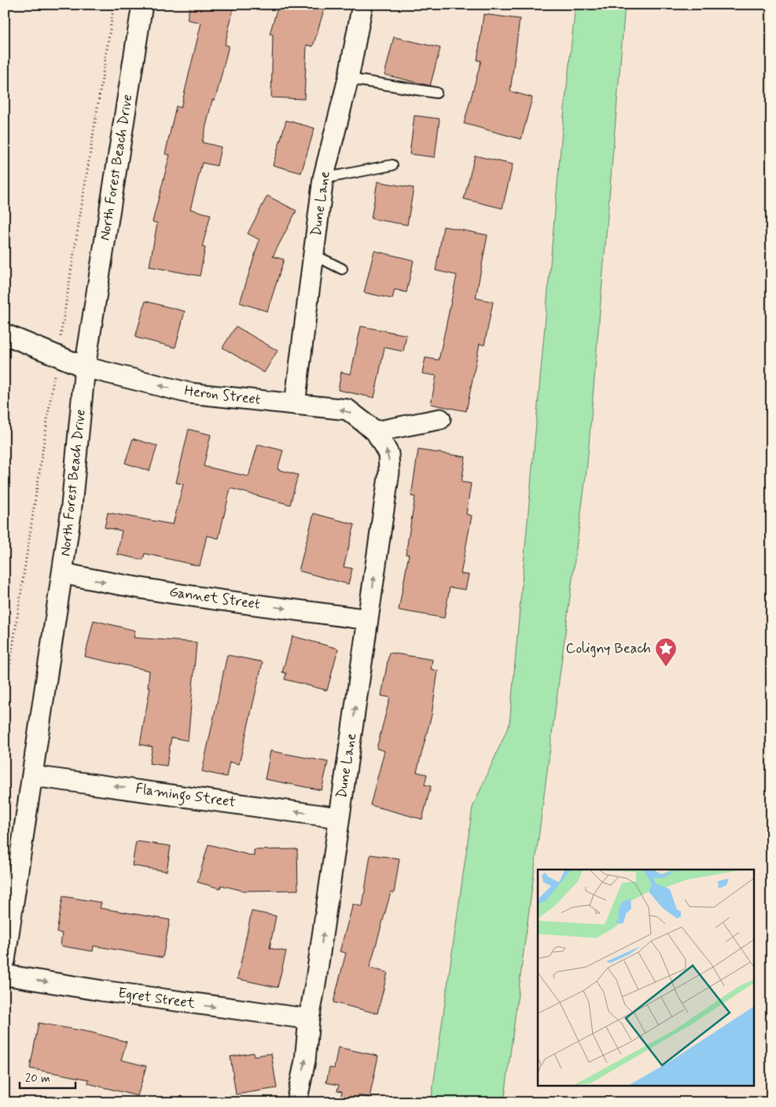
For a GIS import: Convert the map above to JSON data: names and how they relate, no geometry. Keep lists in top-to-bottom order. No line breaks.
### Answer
{"streets":{"street":["North Forest Beach Drive","Dune Lane","Heron Street","Gannet Street","Flamingo Street","Egret Street"]},"crossings":[["North Forest Beach Drive","Heron Street"],["North Forest Beach Drive","Gannet Street"],["North Forest Beach Drive","Flamingo Street"],["Dune Lane","Heron Street"],["Dune Lane","Gannet Street"],["Dune Lane","Flamingo Street"],["Dune Lane","Egret Street"]],"one_way":["Dune Lane","Heron Street","Gannet Street","Flamingo Street","Egret Street"],"places":{"place":["Coligny Beach"]},"scale_bar":"20 m"}
